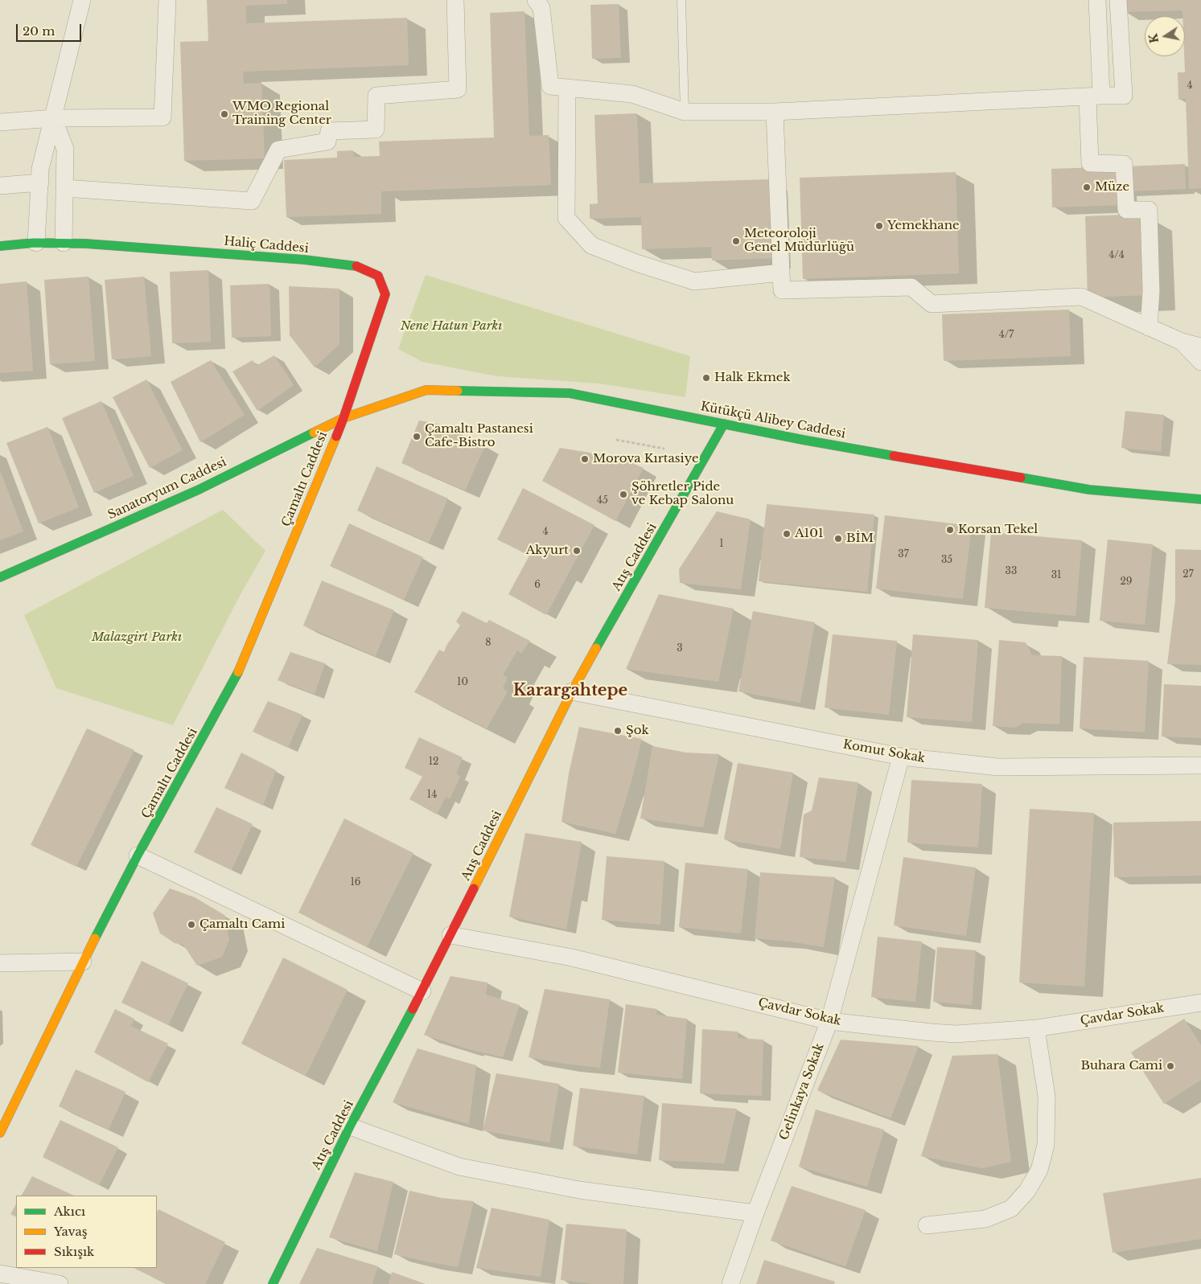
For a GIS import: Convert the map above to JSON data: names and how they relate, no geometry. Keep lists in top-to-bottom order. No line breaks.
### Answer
{"streets":{"street":["Haliç Caddesi","Kütükçü Alibey Caddesi","Çamaltı Caddesi","Sanatoryum Caddesi","Atış Caddesi","Komut Sokak","Çavdar Sokak","Gelinkaya Sokak"]},"crossings":[["Haliç Caddesi","Kütükçü Alibey Caddesi"],["Haliç Caddesi","Çamaltı Caddesi"],["Haliç Caddesi","Sanatoryum Caddesi"],["Kütükçü Alibey Caddesi","Çamaltı Caddesi"],["Kütükçü Alibey Caddesi","Sanatoryum Caddesi"],["Kütükçü Alibey Caddesi","Atış Caddesi"],["Çamaltı Caddesi","Sanatoryum Caddesi"],["Atış Caddesi","Komut Sokak"],["Atış Caddesi","Çavdar Sokak"],["Komut Sokak","Gelinkaya Sokak"],["Çavdar Sokak","Gelinkaya Sokak"]],"districts":["Karargahtepe"],"parks":["Nene Hatun Parkı","Malazgirt Parkı"],"places":["WMO Regional Training Center","Müze","Yemekhane","Meteoroloji Genel Müdürlüğü","Halk Ekmek","Çamaltı Pastanesi Cafe-Bistro","Morova Kırtasiye","Şöhretler Pide ve Kebap Salonu","Korsan Tekel","A101","BİM","Akyurt","Şok","Çamaltı Cami","Buhara Cami"],"house_numbers":["4","4/4","4/7","45","4","1","37","35","33","27","31","29","6","8","3","10","12","14","16"],"legend":["Akıcı","Yavaş","Sıkışık"],"scale_bar":"20 m","north":"left"}
